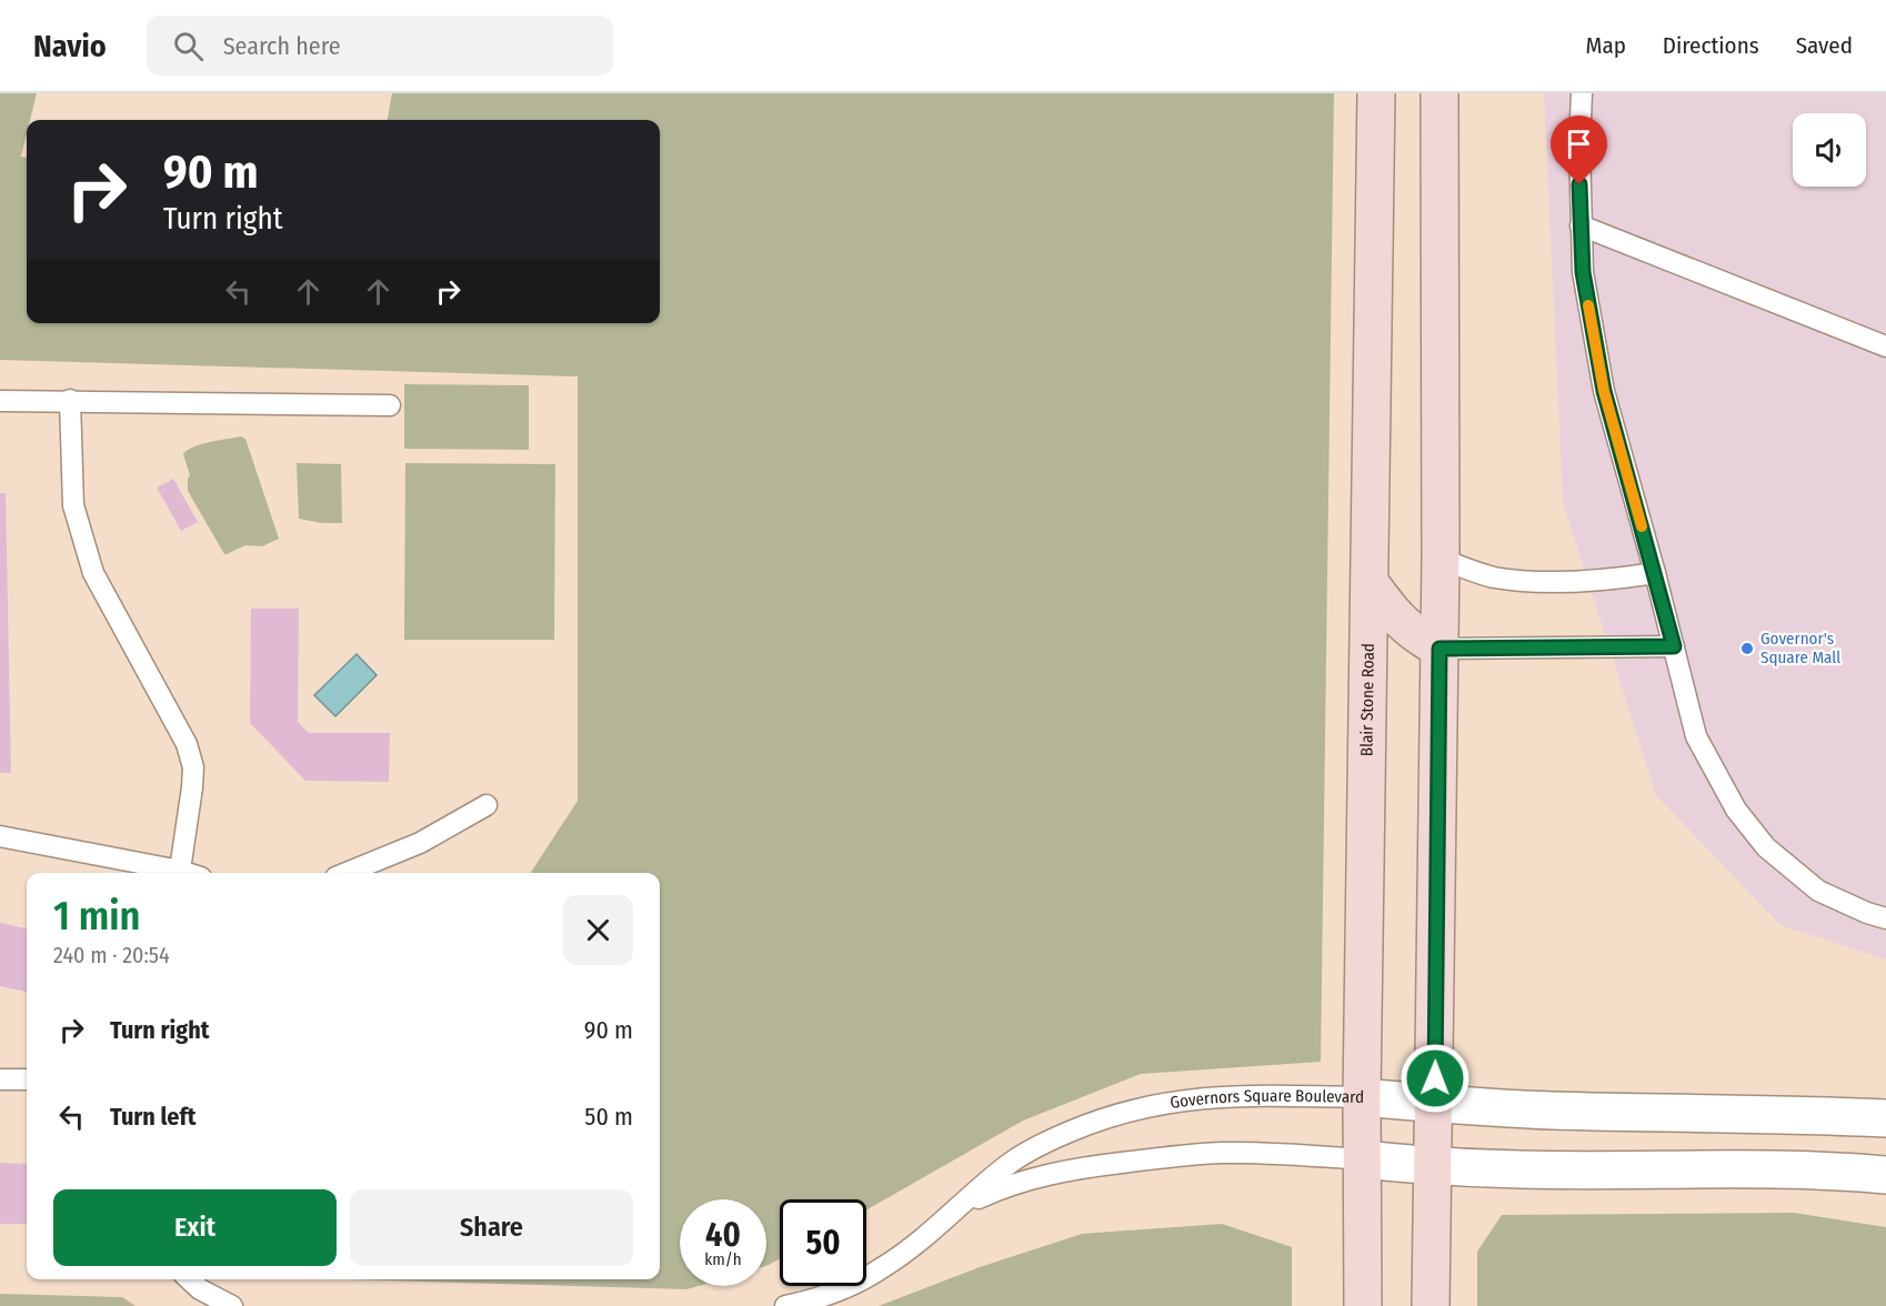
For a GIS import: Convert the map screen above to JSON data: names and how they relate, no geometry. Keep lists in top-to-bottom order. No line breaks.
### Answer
{"streets":{"main road":["Blair Stone Road"],"street":["Governors Square Boulevard"]},"crossings":[["Blair Stone Road","Governors Square Boulevard"]],"places":["Governor's Square Mall"],"page":{"header":"Navio","search":"Search here","nav":["Map","Directions","Saved"],"turn":["90 m","Turn right"],"heading":["1 min","240 m · 20:54"],"list":[{"name":"Turn right","value":"90 m"},{"name":"Turn left","value":"50 m"}],"buttons":["Exit","Share"],"speed":"40 km/h","limit":"50"}}
